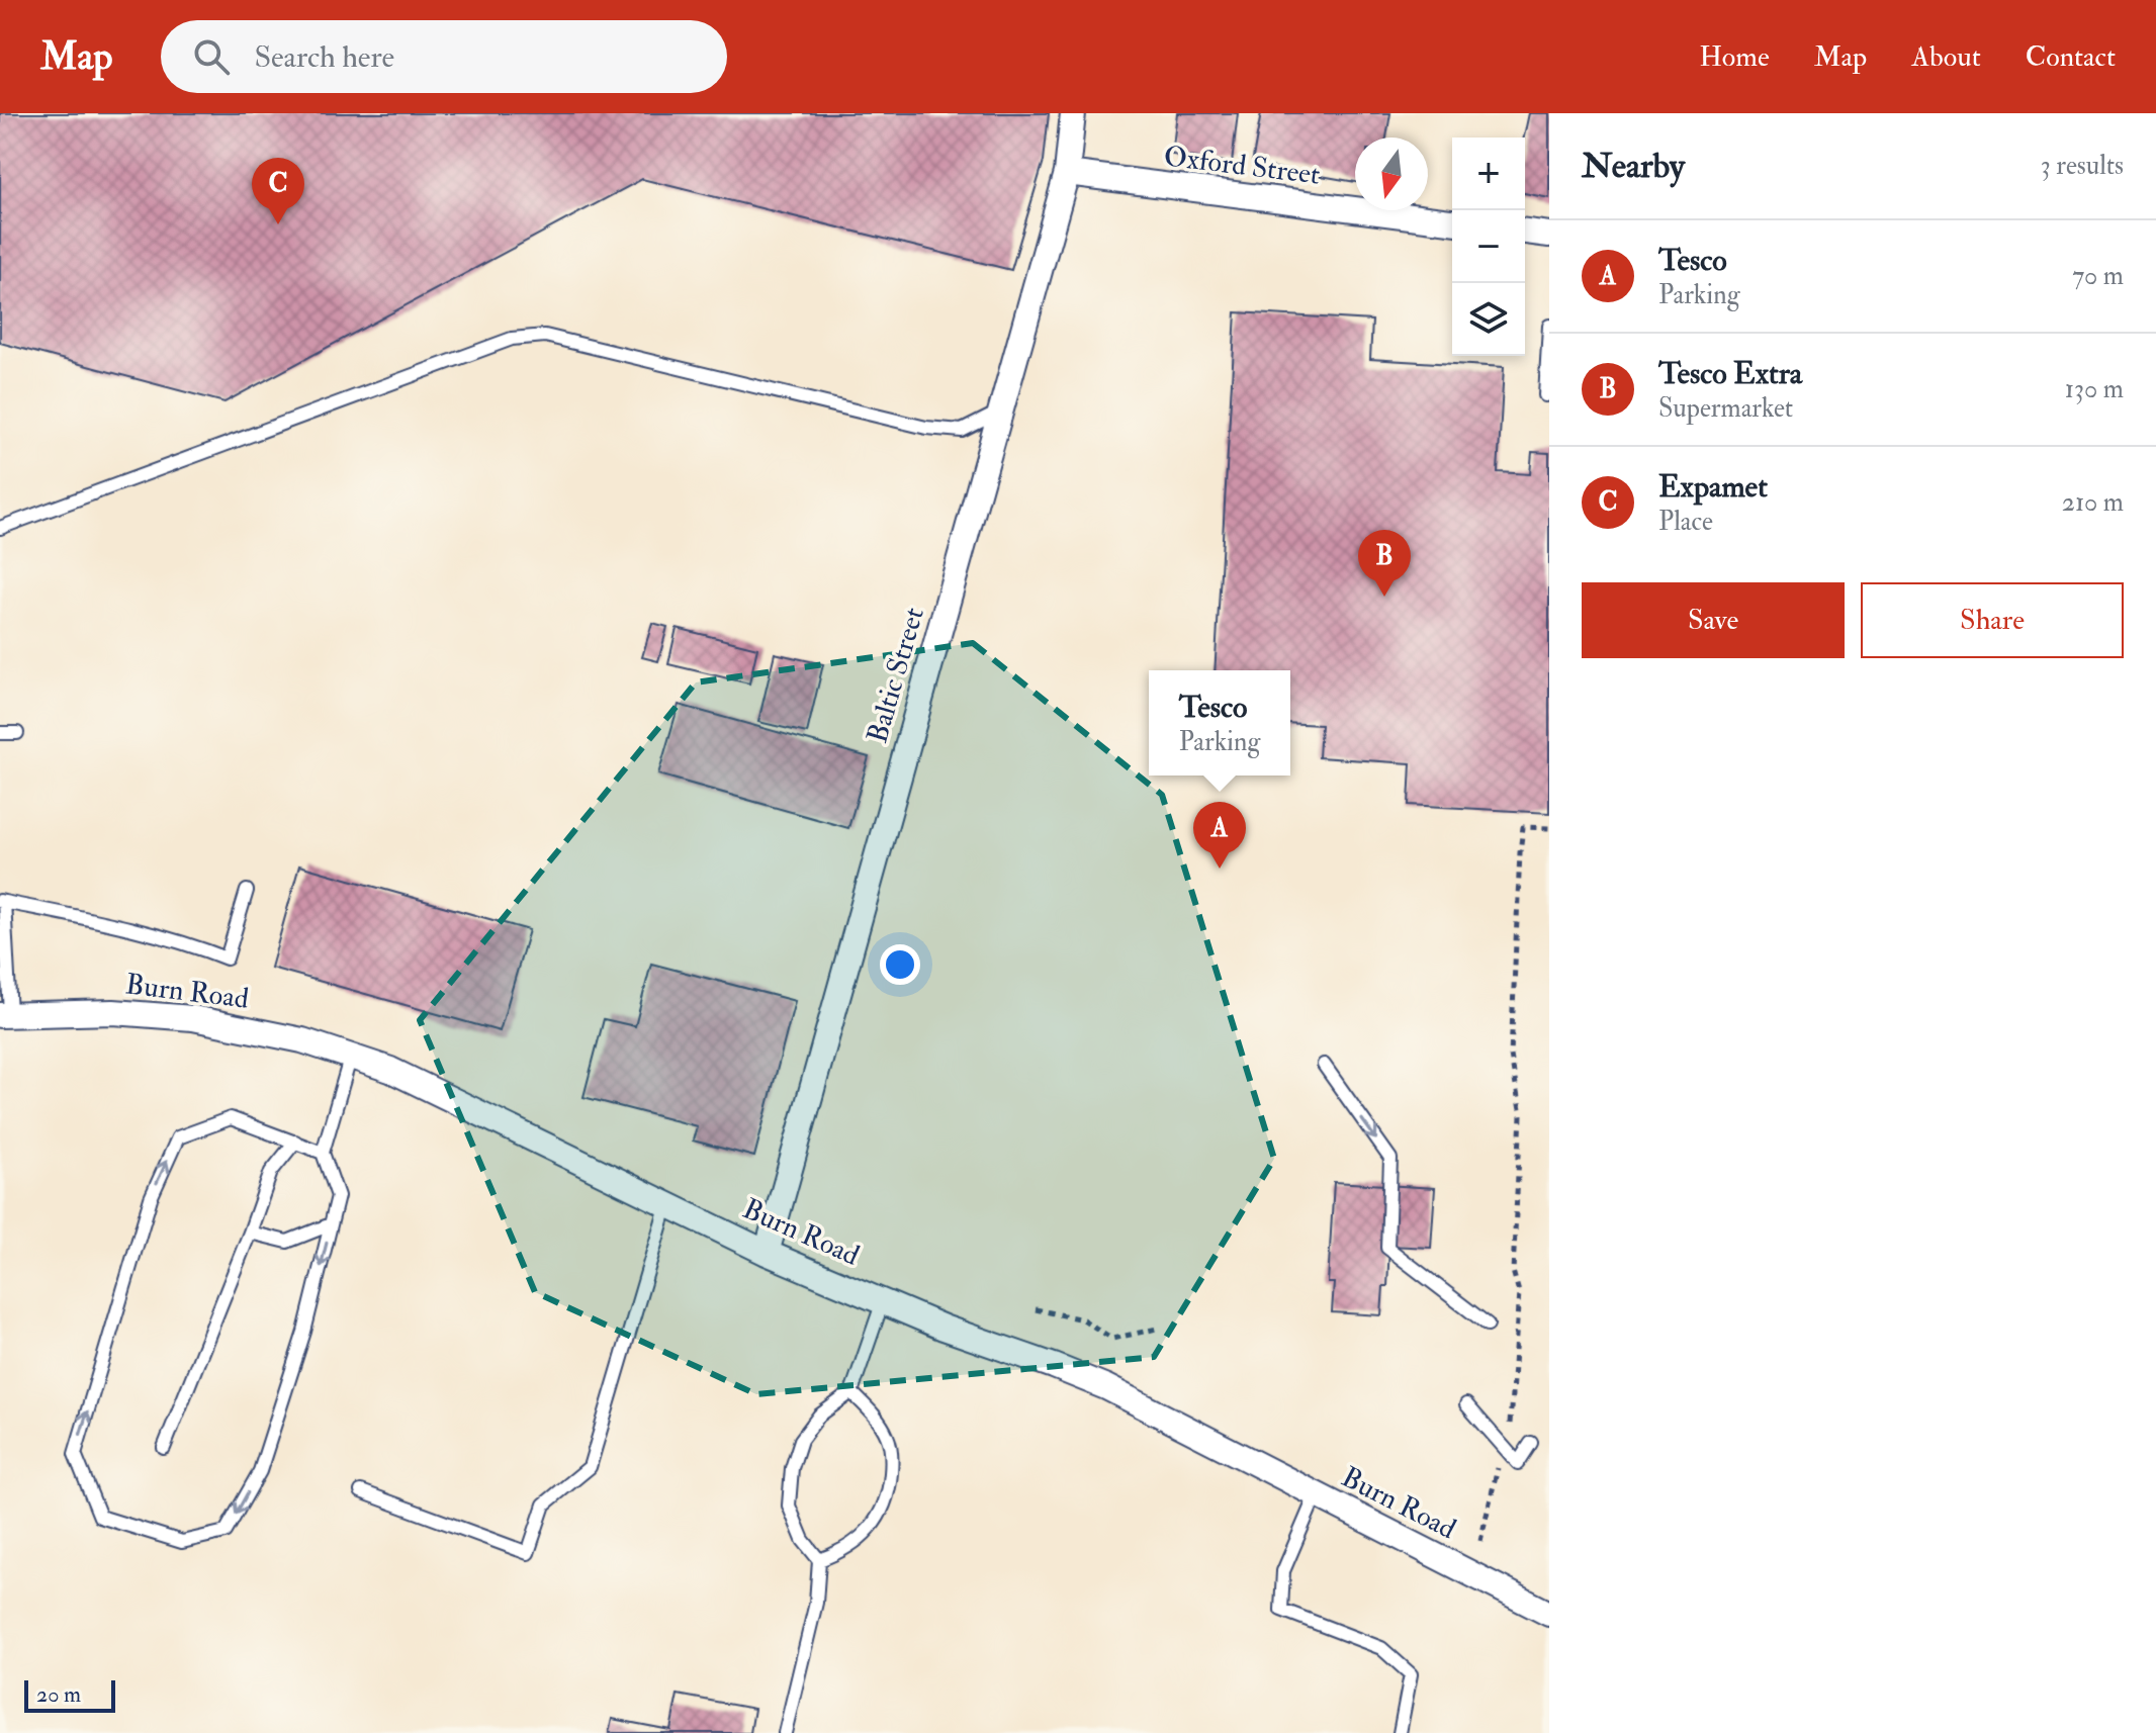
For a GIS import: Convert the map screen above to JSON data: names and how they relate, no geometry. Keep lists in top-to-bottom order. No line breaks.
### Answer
{"streets":{"street":["Oxford Street","Baltic Street","Burn Road"]},"crossings":[["Oxford Street","Baltic Street"],["Baltic Street","Burn Road"]],"scale_bar":"20 m","north":"bottom","page":{"header":"Map","search":"Search here","nav":["Home","Map","About","Contact"],"heading":["Nearby","3 results"],"map_buttons":["+","−"],"pins":["C","B","A"],"list":[{"mark":"A","name":"Tesco","note":"Parking","value":"70 m"},{"mark":"B","name":"Tesco Extra","note":"Supermarket","value":"130 m"},{"mark":"C","name":"Expamet","note":"Place","value":"210 m"}],"buttons":["Save","Share"],"popup":["Tesco","Parking"],"scale":"20 m"}}
